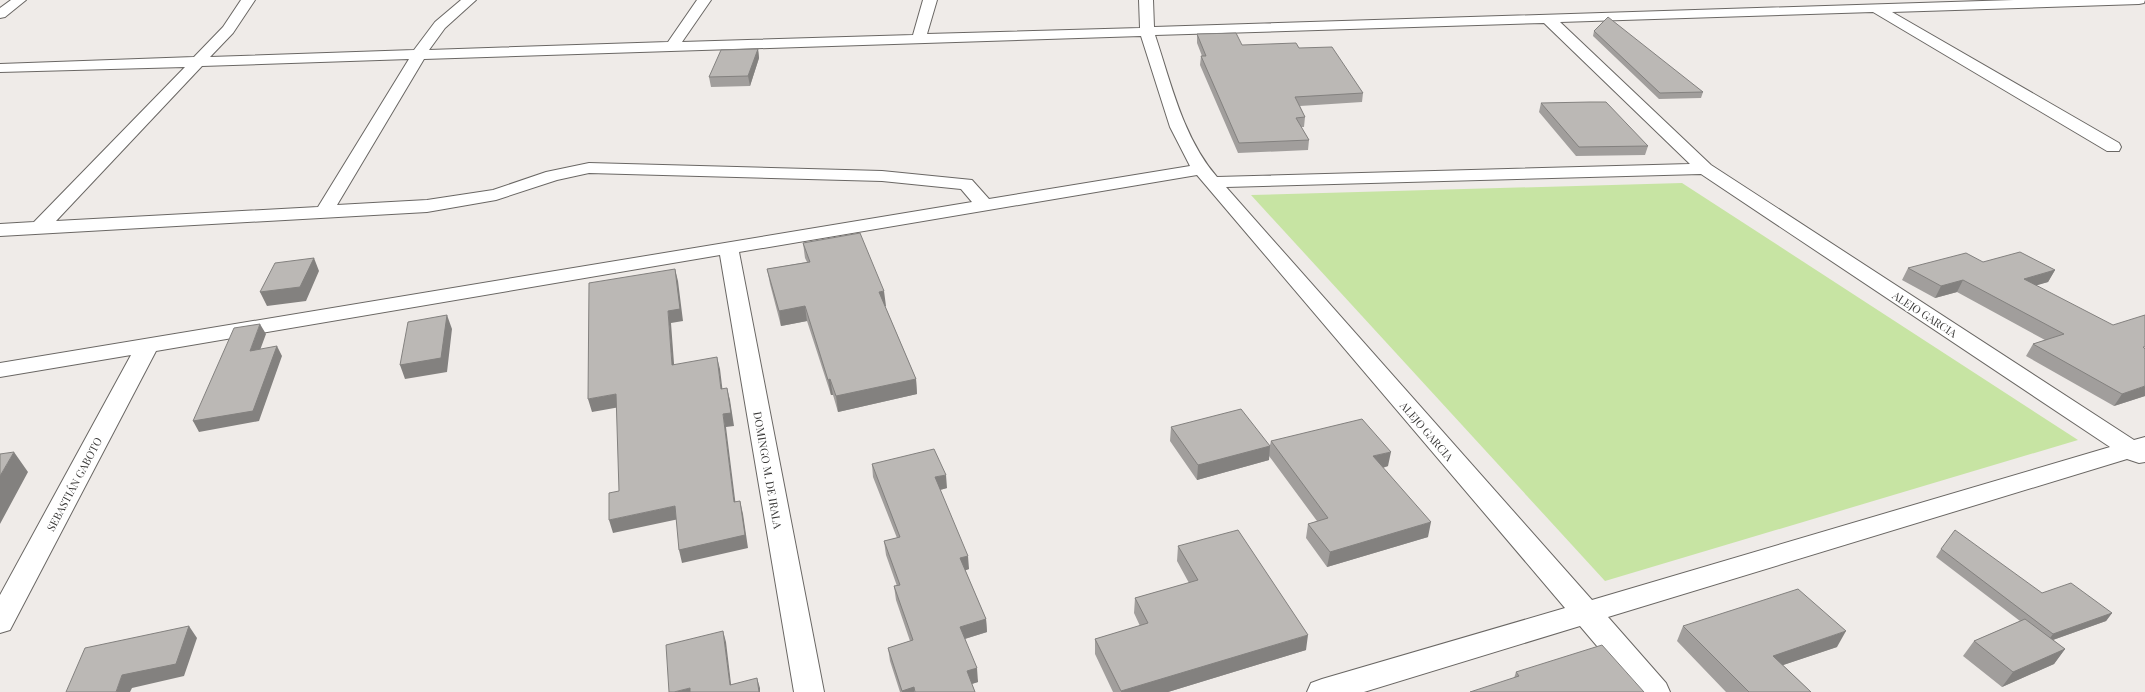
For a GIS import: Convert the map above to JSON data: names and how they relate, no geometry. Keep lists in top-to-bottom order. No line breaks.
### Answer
{"streets":{"street":["ALEJO GARCIA","DOMINGO M. DE IRALA","SEBASTIÁN GABOTO"]}}
